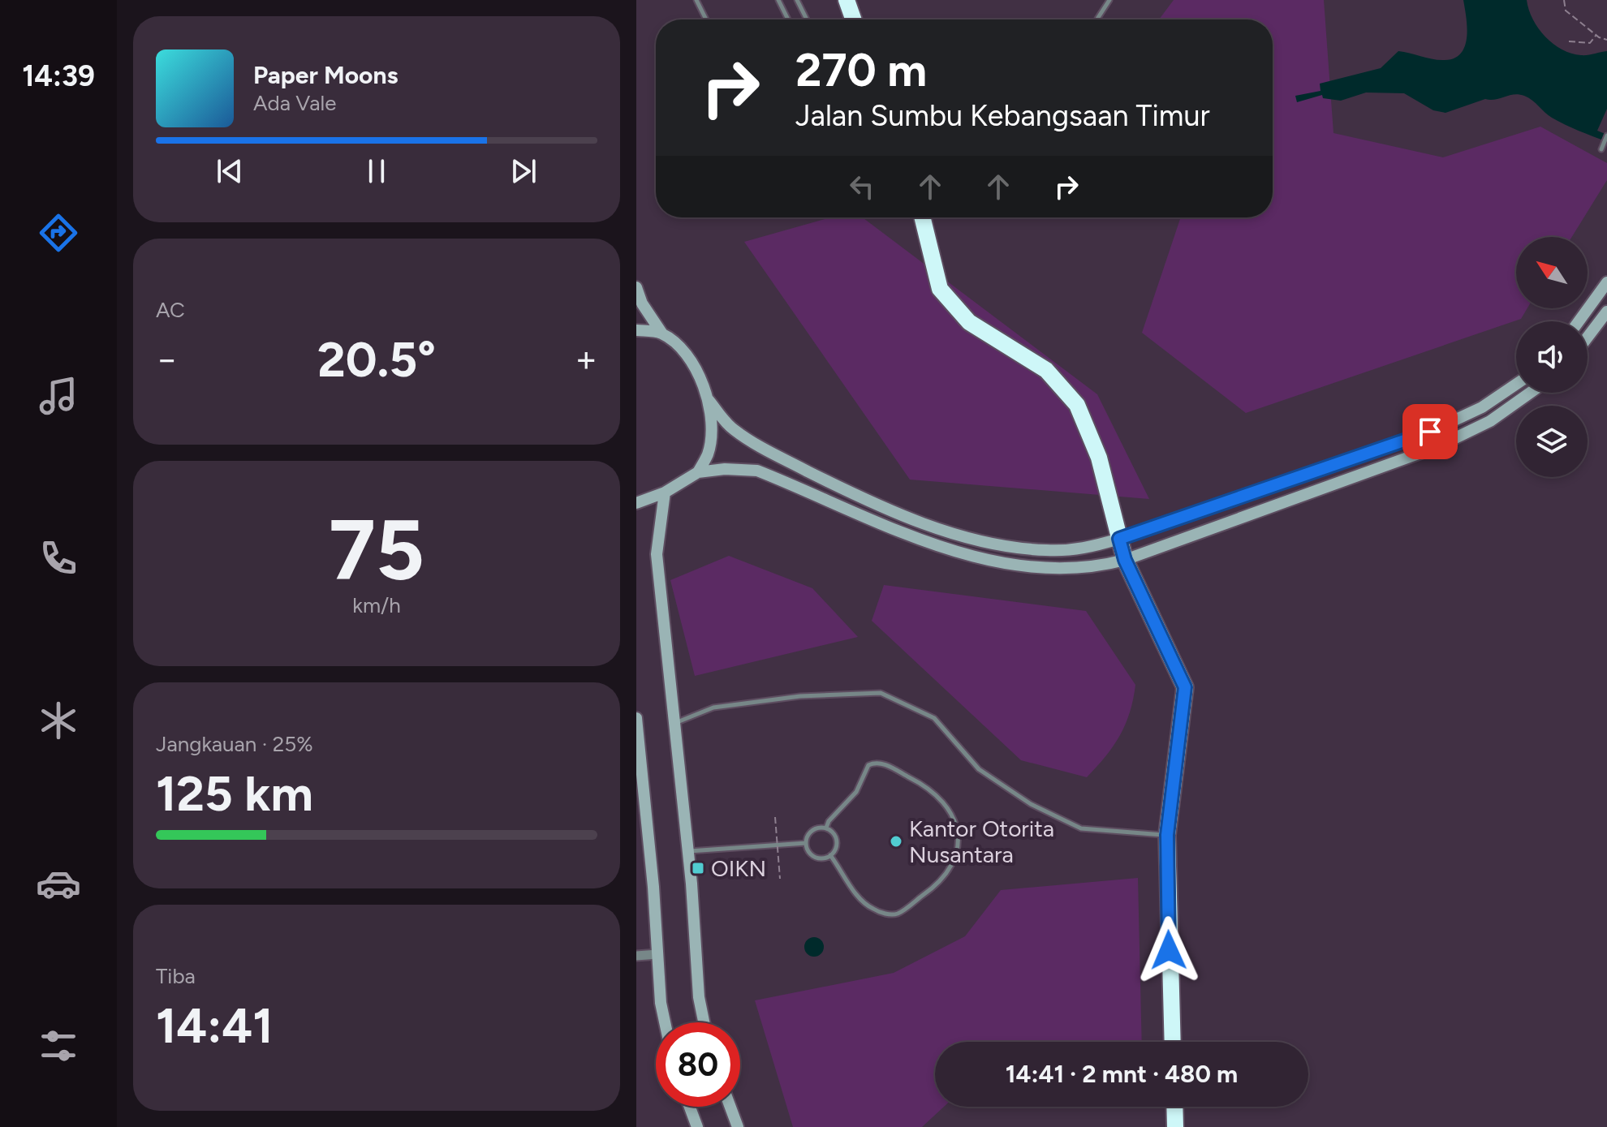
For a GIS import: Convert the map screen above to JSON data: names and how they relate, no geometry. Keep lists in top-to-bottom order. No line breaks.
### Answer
{"places":{"other":["Kantor Otorita Nusantara"],"transit":["OIKN"]},"north":"top left","page":{"tabs":"14:39","turn":["270 m","Jalan Sumbu Kebangsaan Timur"],"song":["Paper Moons","Ada Vale"],"tile":["AC",["75","km/h"],["Jangkauan · 25%","125 km"],["Tiba","14:41"]],"heat":["−","20.5°","+"],"limit":"80","trip":"14:41 · 2 mnt · 480 m"}}
